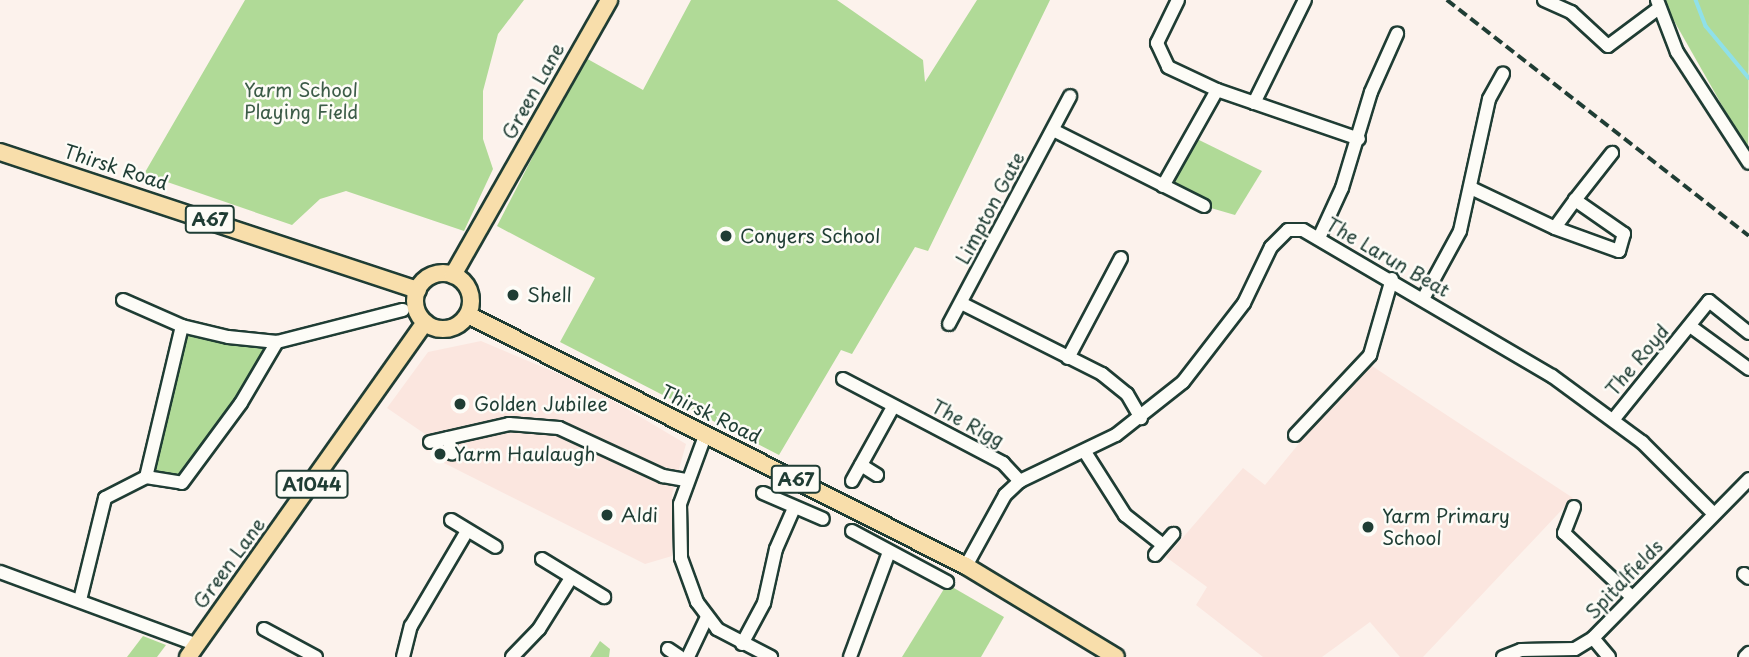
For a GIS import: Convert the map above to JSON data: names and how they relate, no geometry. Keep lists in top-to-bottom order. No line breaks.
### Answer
{"streets":{"main road":["Green Lane","Thirsk Road","A67","A1044"],"street":["Limpton Gate","The Larun Beat","The Royd","The Rigg","Spitalfields"]},"crossings":[["Green Lane","Thirsk Road"],["Thirsk Road","The Larun Beat"],["The Larun Beat","The Royd"],["The Larun Beat","The Rigg"],["The Larun Beat","Spitalfields"]],"parks":["Yarm School Playing Field"],"places":["Conyers School","Shell","Golden Jubilee","Yarm Haulaugh","Aldi","Yarm Primary School"]}
